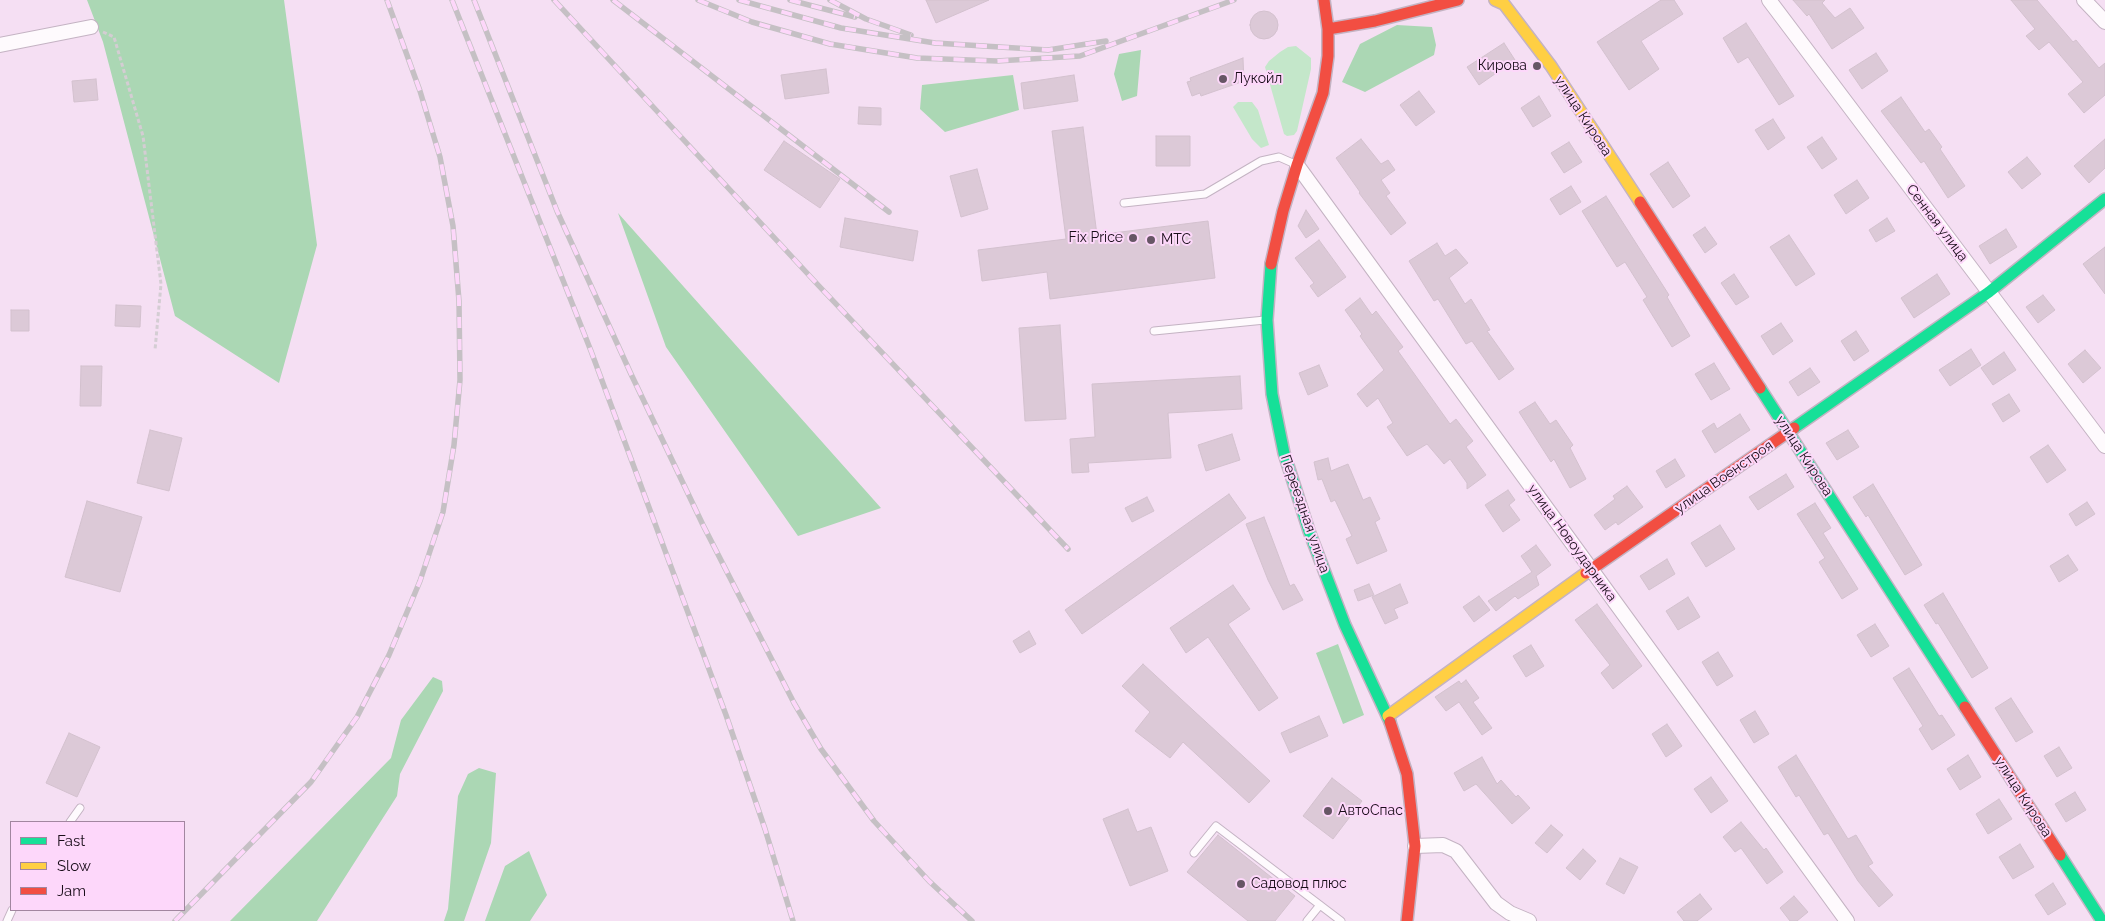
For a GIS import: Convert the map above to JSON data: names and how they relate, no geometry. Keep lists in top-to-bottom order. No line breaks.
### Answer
{"streets":{"street":["улица Кирова","Сенная улица","улица Военстроя","Переездная улица","улица Новоударника"]},"crossings":[["улица Кирова","улица Военстроя"],["Сенная улица","улица Военстроя"],["улица Военстроя","Переездная улица"],["улица Военстроя","улица Новоударника"],["Переездная улица","улица Новоударника"]],"places":["Кирова","Лукойл","Fix Price","МТС","АвтоСпас","Садовод плюс"],"legend":["Fast","Slow","Jam"]}
